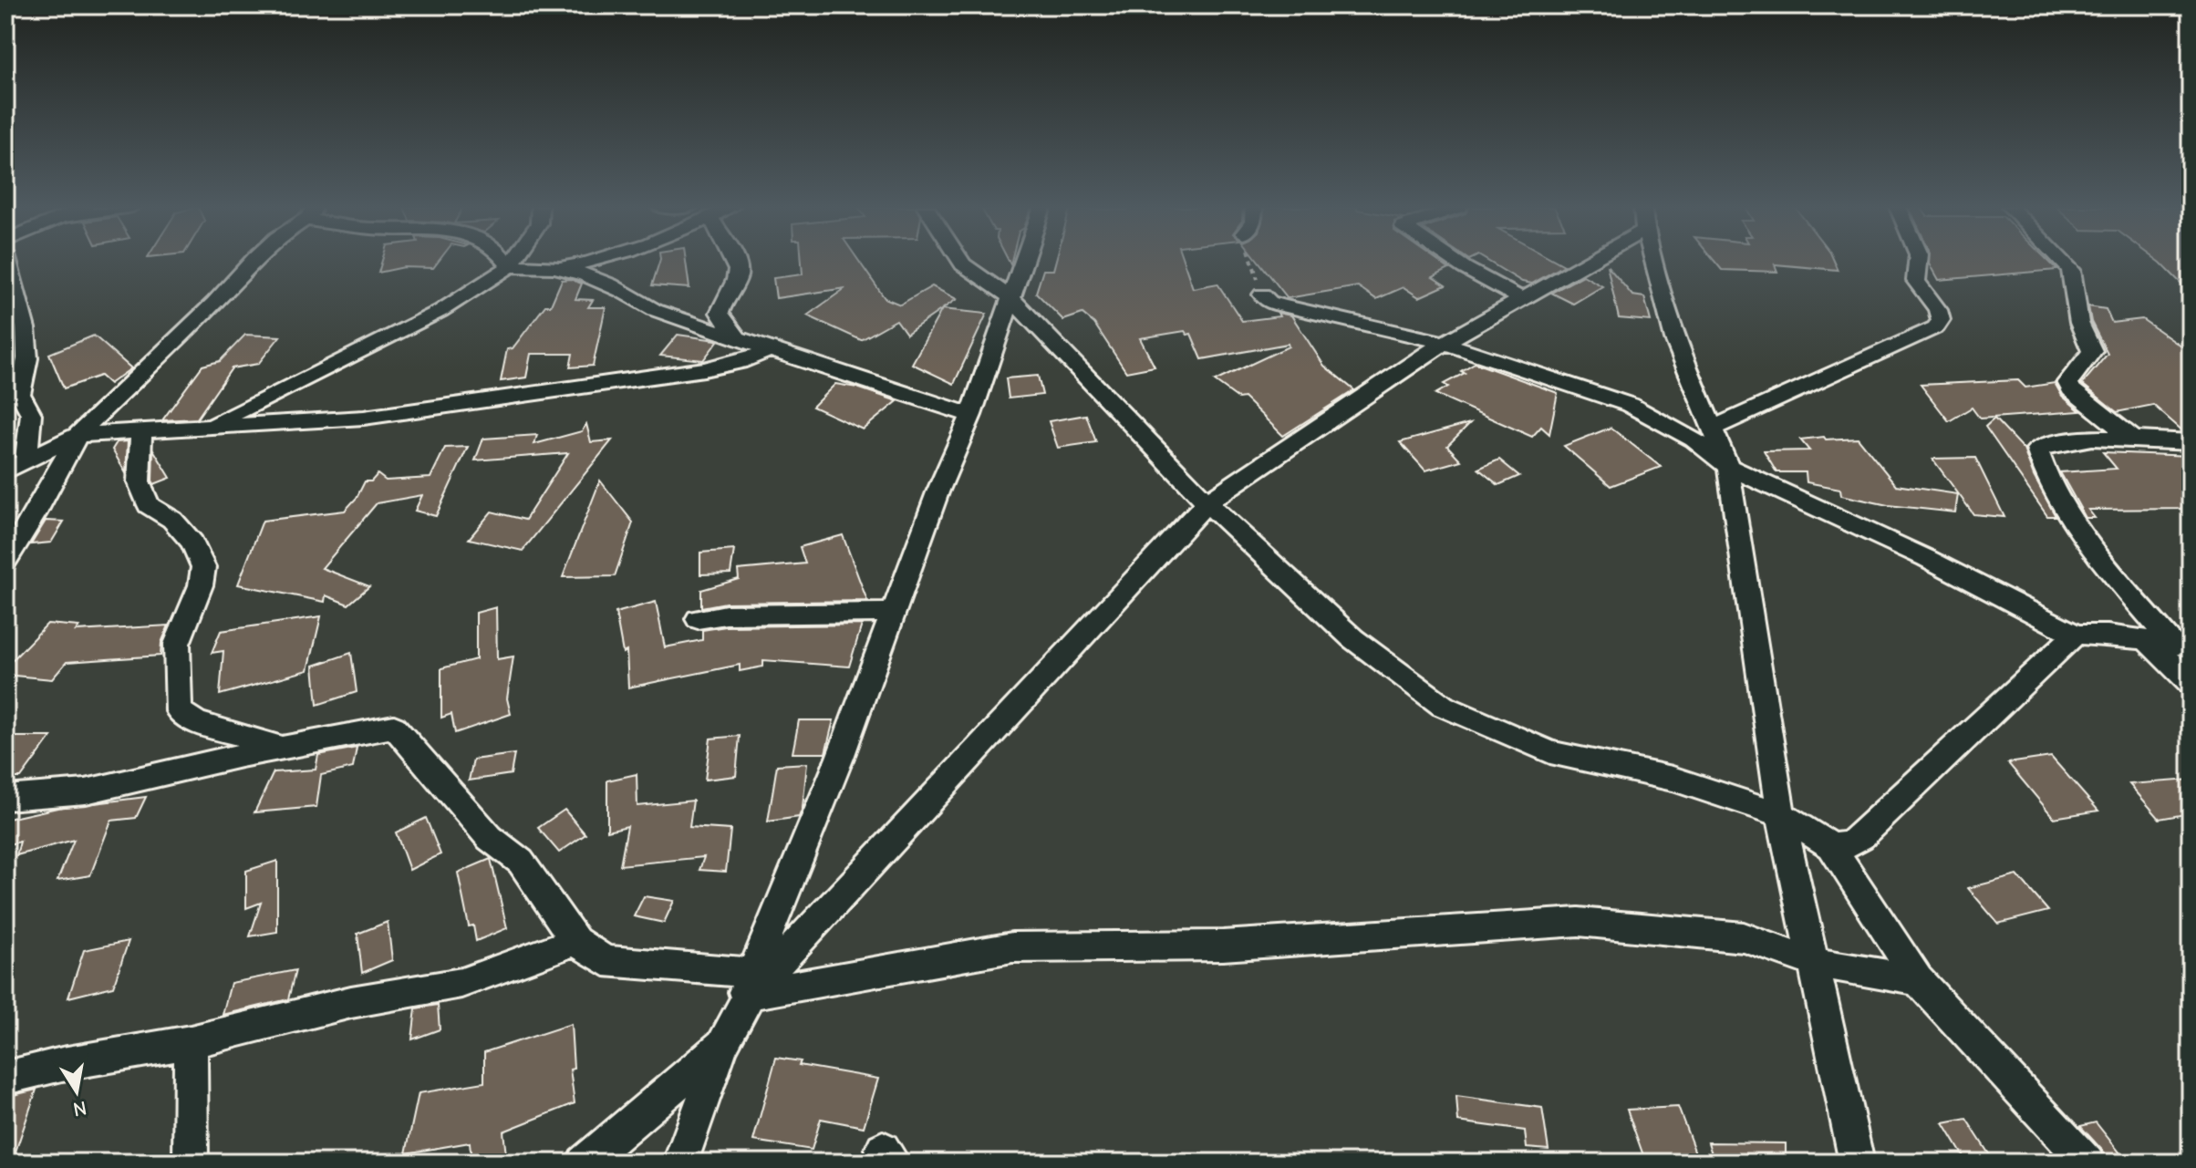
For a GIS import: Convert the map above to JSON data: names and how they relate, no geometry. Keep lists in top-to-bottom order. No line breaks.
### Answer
{"north":"bottom"}
